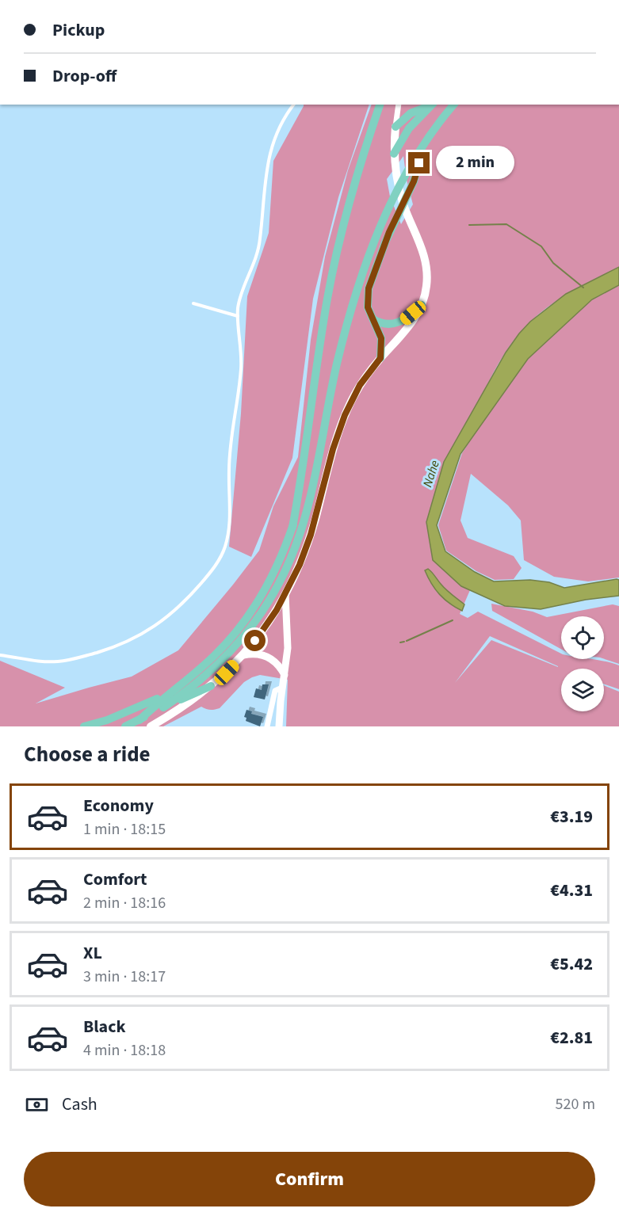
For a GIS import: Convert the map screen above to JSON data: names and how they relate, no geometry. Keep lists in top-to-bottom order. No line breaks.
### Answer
{"water":["Nahe"],"page":{"banner":["Pickup","Drop-off"],"bubble":"2 min","heading":"Choose a ride","list":[{"name":"Economy","note":"1 min · 18:15","value":"€3.19"},{"name":"Comfort","note":"2 min · 18:16","value":"€4.31"},{"name":"XL","note":"3 min · 18:17","value":"€5.42"},{"name":"Black","note":"4 min · 18:18","value":"€2.81"}],"pay":["Cash","520 m"],"buttons":"Confirm"}}
